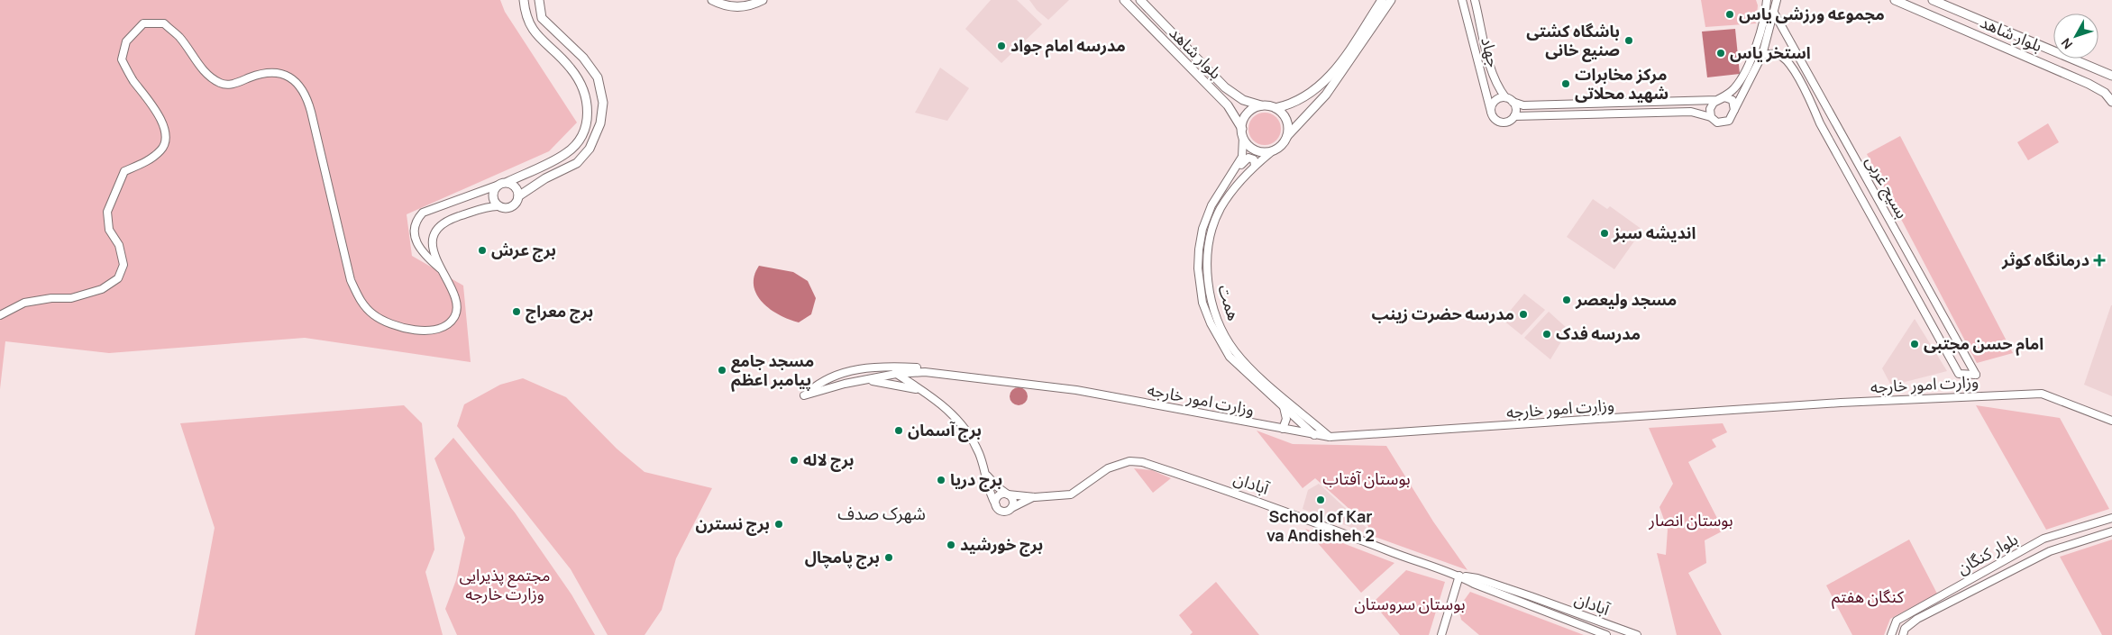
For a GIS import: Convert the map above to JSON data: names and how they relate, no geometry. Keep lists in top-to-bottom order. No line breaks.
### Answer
{"streets":{"main road":["بلوار شاهد","جهاد","بسیج غربی","همت","وزارت امور خارجه","آبادان","بلوار کنگان"]},"crossings":[["بلوار شاهد","همت"],["همت","وزارت امور خارجه"]],"districts":["شهرک صدف"],"parks":["بوستان آفتاب","بوستان انصار","مجتمع پذیرایی وزارت خارجه","کنگان هفتم","بوستان سروستان"],"places":{"other":["مجموعه ورزشی یاس","باشگاه کشتی صنیع خانی","مدرسه امام جواد","استخر یاس","مرکز مخابرات شهید محلاتی","اندیشه سبز","برج عرش","مسجد ولیعصر","برج معراج","مدرسه حضرت زینب","مدرسه فدک","امام حسن مجتبی","مسجد جامع پیامبر اعظم","برج آسمان","برج لاله","برج دریا","School of Kar va Andisheh 2","برج نسترن","برج خورشید","برج پامچال"],"health":["درمانگاه کوثر"]},"north":"bottom left"}
